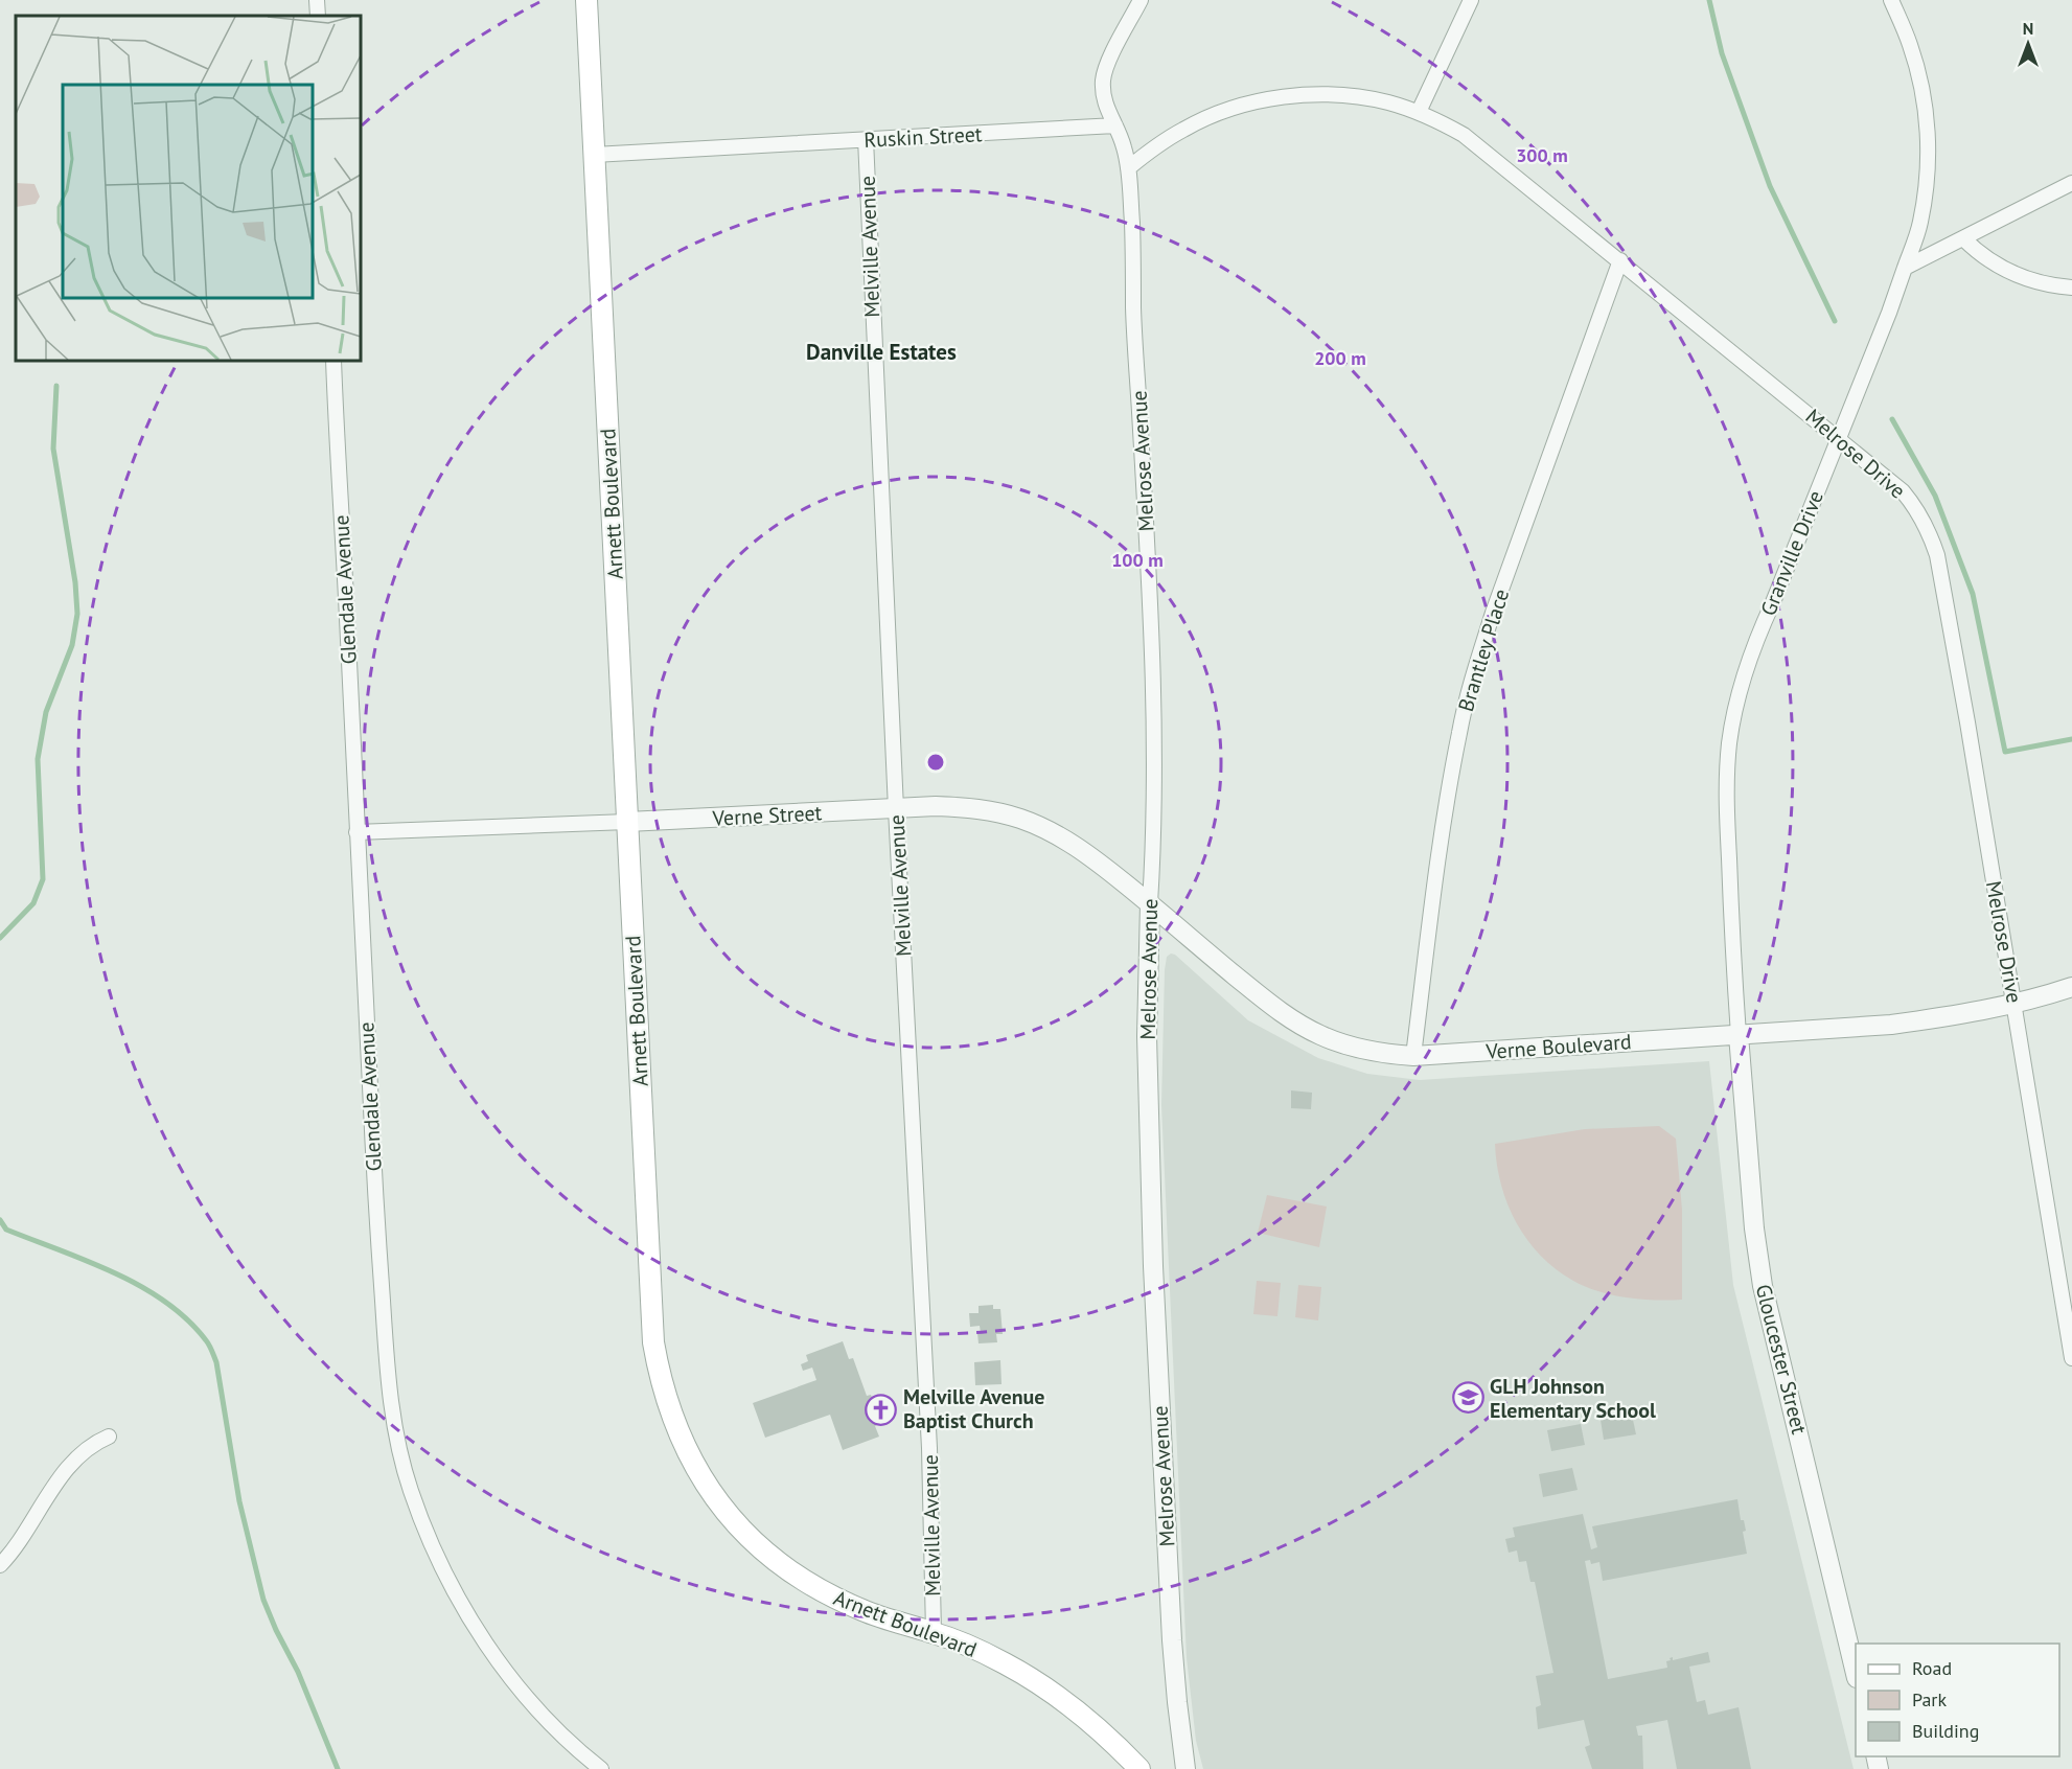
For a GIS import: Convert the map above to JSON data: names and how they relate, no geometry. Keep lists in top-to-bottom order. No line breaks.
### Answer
{"streets":{"main road":["Arnett Boulevard"],"street":["Ruskin Street","Melville Avenue","Melrose Drive","Melrose Avenue","Granville Drive","Glendale Avenue","Brantley Place","Verne Street","Verne Boulevard","Gloucester Street"]},"crossings":[["Ruskin Street","Melville Avenue"],["Ruskin Street","Arnett Boulevard"],["Melville Avenue","Arnett Boulevard"],["Melville Avenue","Verne Street"],["Melrose Drive","Melrose Avenue"],["Melrose Drive","Granville Drive"],["Melrose Drive","Brantley Place"],["Melrose Drive","Verne Boulevard"],["Melrose Avenue","Verne Street"],["Melrose Avenue","Verne Boulevard"],["Arnett Boulevard","Verne Street"],["Granville Drive","Verne Boulevard"],["Granville Drive","Gloucester Street"],["Glendale Avenue","Verne Street"],["Brantley Place","Verne Boulevard"],["Verne Street","Verne Boulevard"],["Verne Boulevard","Gloucester Street"]],"districts":["Danville Estates"],"places":{"school or university":["GLH Johnson Elementary School"],"church":["Melville Avenue Baptist Church"]},"legend":["Road","Park","Building"],"north":"top","rings":["300 m","200 m","100 m"]}
